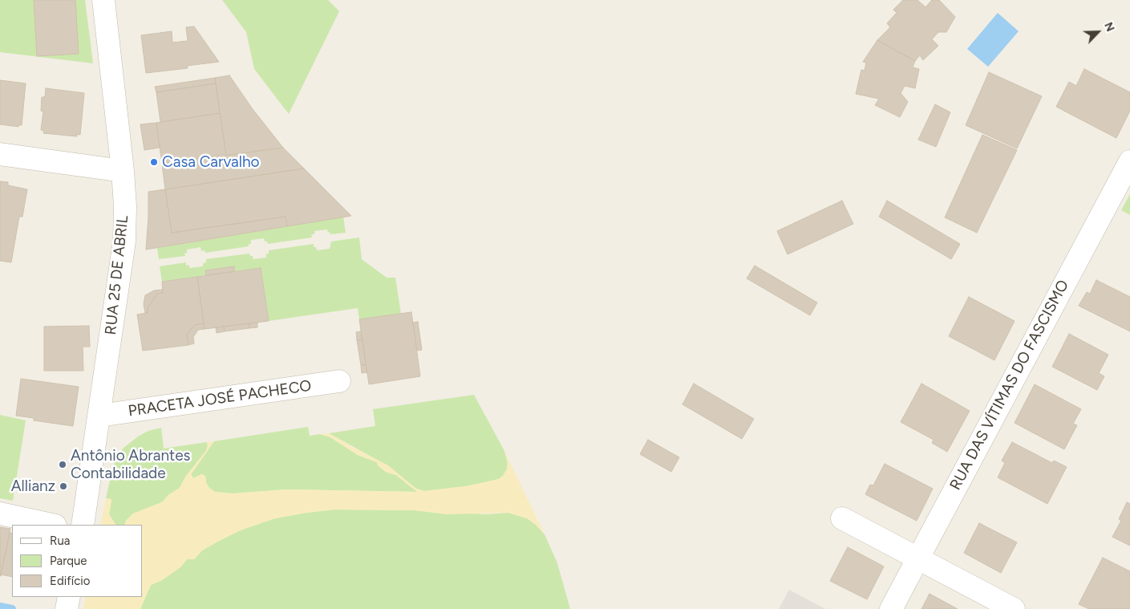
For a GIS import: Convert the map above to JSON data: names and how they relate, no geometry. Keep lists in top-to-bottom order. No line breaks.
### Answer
{"streets":{"street":["RUA 25 DE ABRIL","RUA DAS VÍTIMAS DO FASCISMO","PRACETA JOSÉ PACHECO"]},"crossings":[["RUA 25 DE ABRIL","PRACETA JOSÉ PACHECO"]],"places":["Casa Carvalho","Antônio Abrantes Contabilidade","Allianz"],"legend":["Rua","Parque","Edifício"],"north":"top right"}
